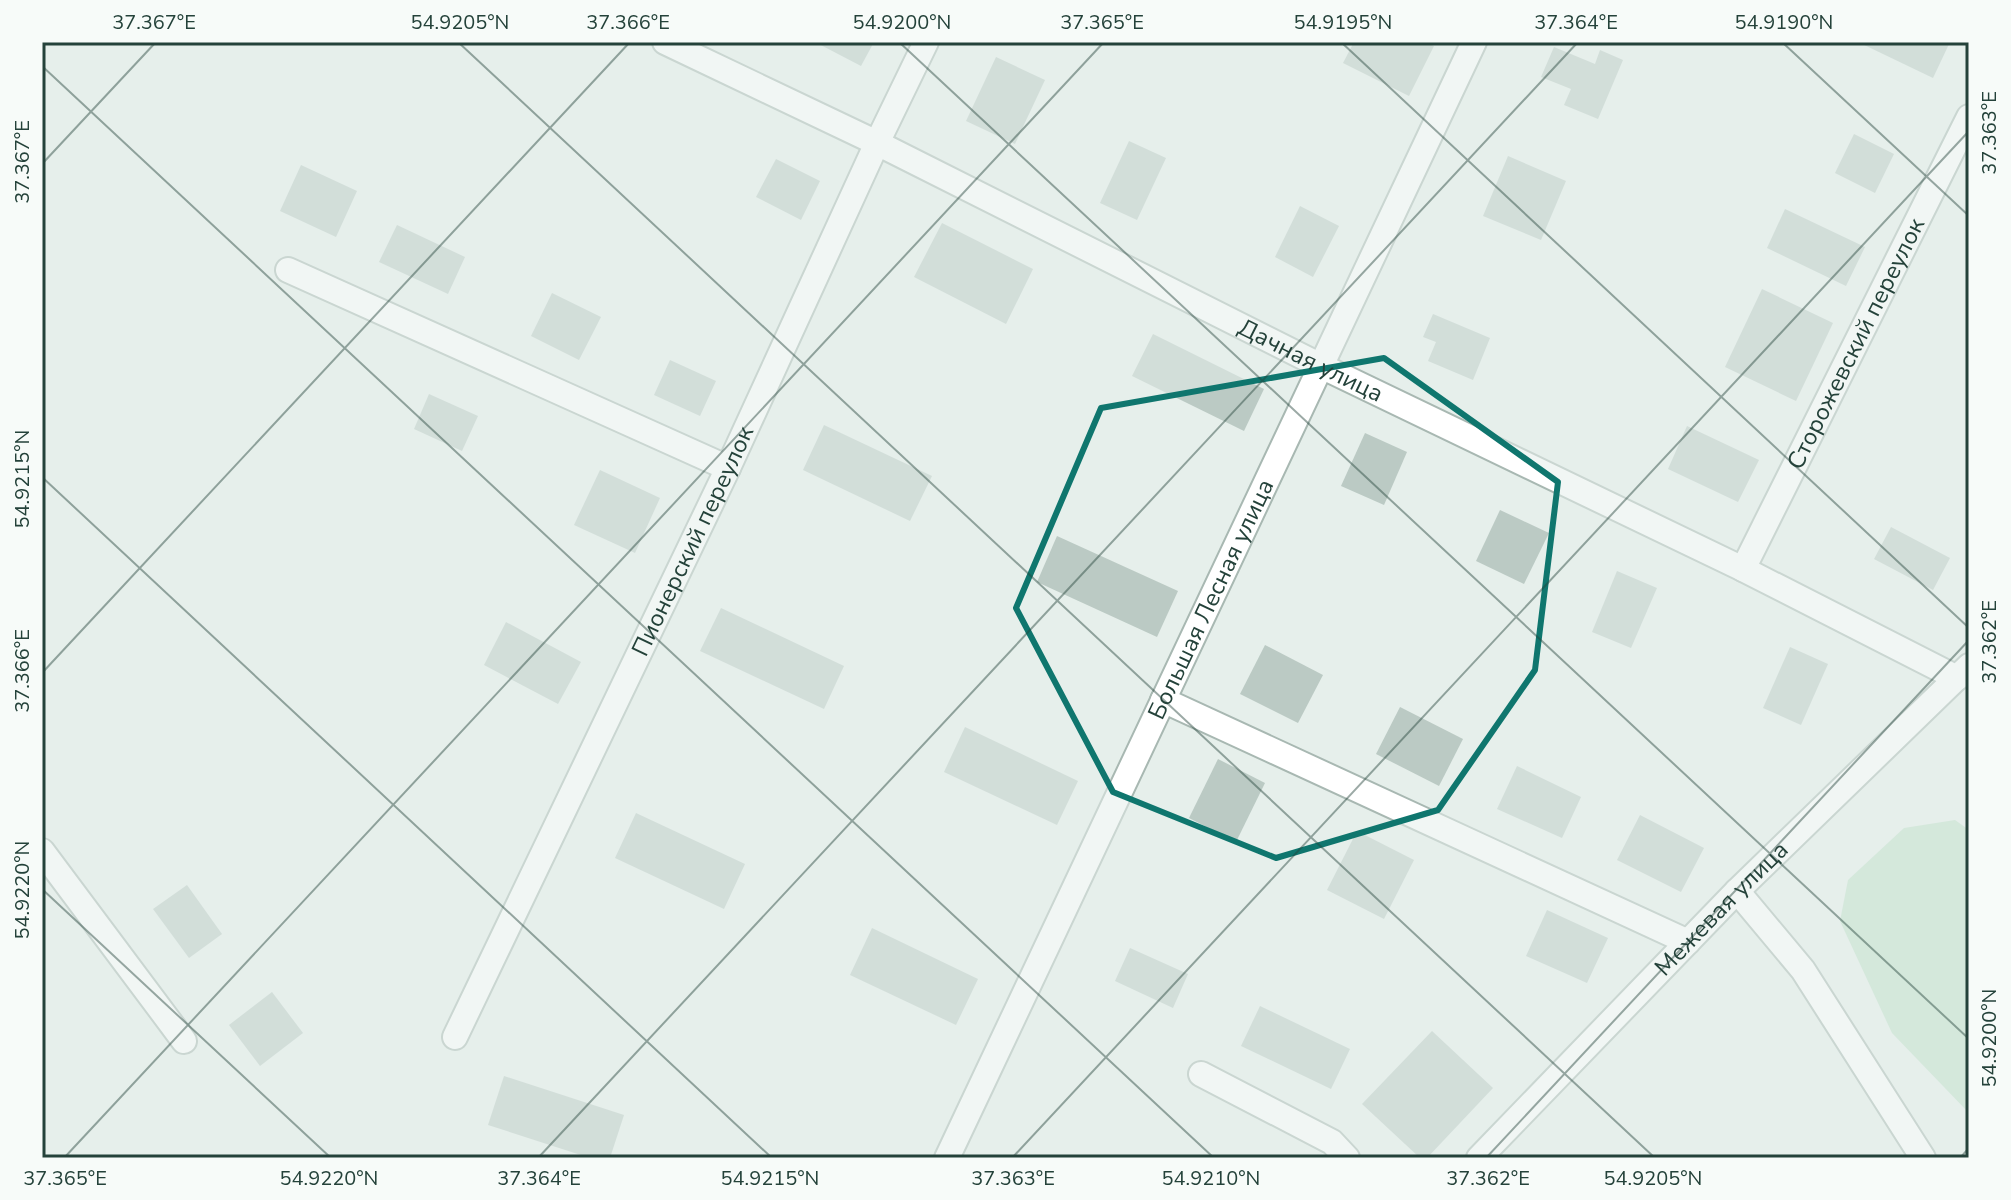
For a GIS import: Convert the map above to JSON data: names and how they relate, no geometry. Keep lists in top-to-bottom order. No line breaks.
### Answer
{"streets":{"street":["Сторожевский переулок","Дачная улица","Пионерский переулок","Большая Лесная улица","Межевая улица"]},"crossings":[["Сторожевский переулок","Дачная улица"],["Дачная улица","Пионерский переулок"],["Дачная улица","Большая Лесная улица"],["Дачная улица","Межевая улица"]],"coordinates":["37.367°E","54.9205°N","37.366°E","54.9200°N","37.365°E","54.9195°N","37.364°E","54.9190°N","37.363°E","54.9215°N","37.362°E","54.9220°N","54.9210°N"]}
